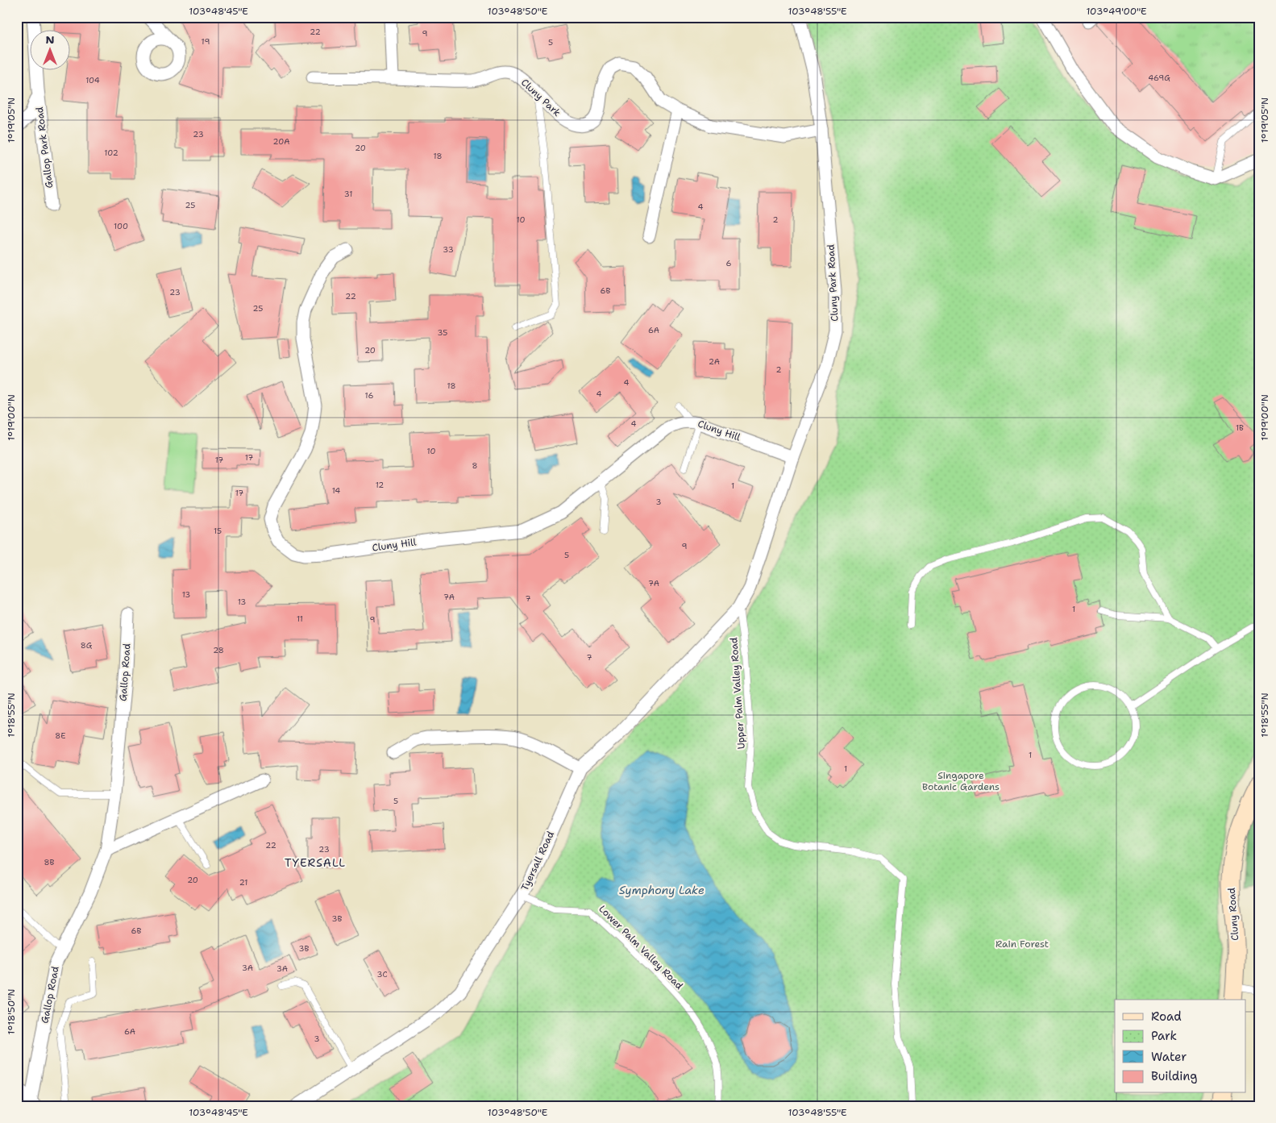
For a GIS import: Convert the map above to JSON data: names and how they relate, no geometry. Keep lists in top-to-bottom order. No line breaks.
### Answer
{"streets":{"street":["Cluny Park","Gallop Park Road","Cluny Park Road","Cluny Hill","Gallop Road","Tyersall Road","Cluny Road"],"lane":["Upper Palm Valley Road","Lower Palm Valley Road"]},"crossings":[["Cluny Park","Cluny Park Road"],["Cluny Park Road","Cluny Hill"],["Cluny Park Road","Upper Palm Valley Road"],["Cluny Park Road","Tyersall Road"],["Upper Palm Valley Road","Tyersall Road"],["Tyersall Road","Lower Palm Valley Road"]],"districts":["TYERSALL"],"water":["Symphony Lake"],"parks":["Singapore Botanic Gardens","Rain Forest"],"house_numbers":["22","9","19","5","469G","104","23","20A","20","102","18","31","25","4","10","2","100","33","6","6B","23","22","25","6A","35","20","2A","2","4","18","4","16","4","1B","10","17","17","8","12","1","14","17","3","15","9","5","7A","13","7A","7","13","1","11","9","8G","28","7","8E","1","1","5","22","23","8B","20","21","3B","6B","3B","3A","3A","3C","6A","3"],"legend":["Road","Park","Water","Building"],"north":"top","coordinates":["103°48'45\"E","103°48'50\"E","103°48'55\"E","103°49'00\"E","1°19'05\"N","1°19'00\"N","1°18'55\"N","1°18'50\"N"]}
